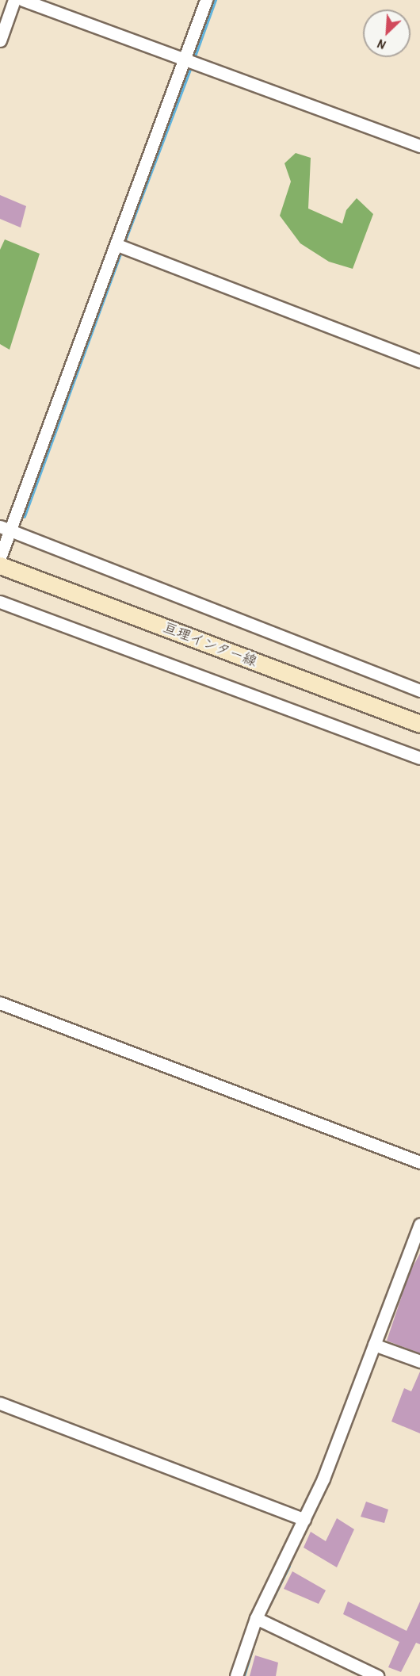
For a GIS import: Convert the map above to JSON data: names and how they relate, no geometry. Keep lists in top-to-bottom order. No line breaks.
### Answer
{"streets":{"main road":["亘理インター線"]},"north":"bottom left"}
